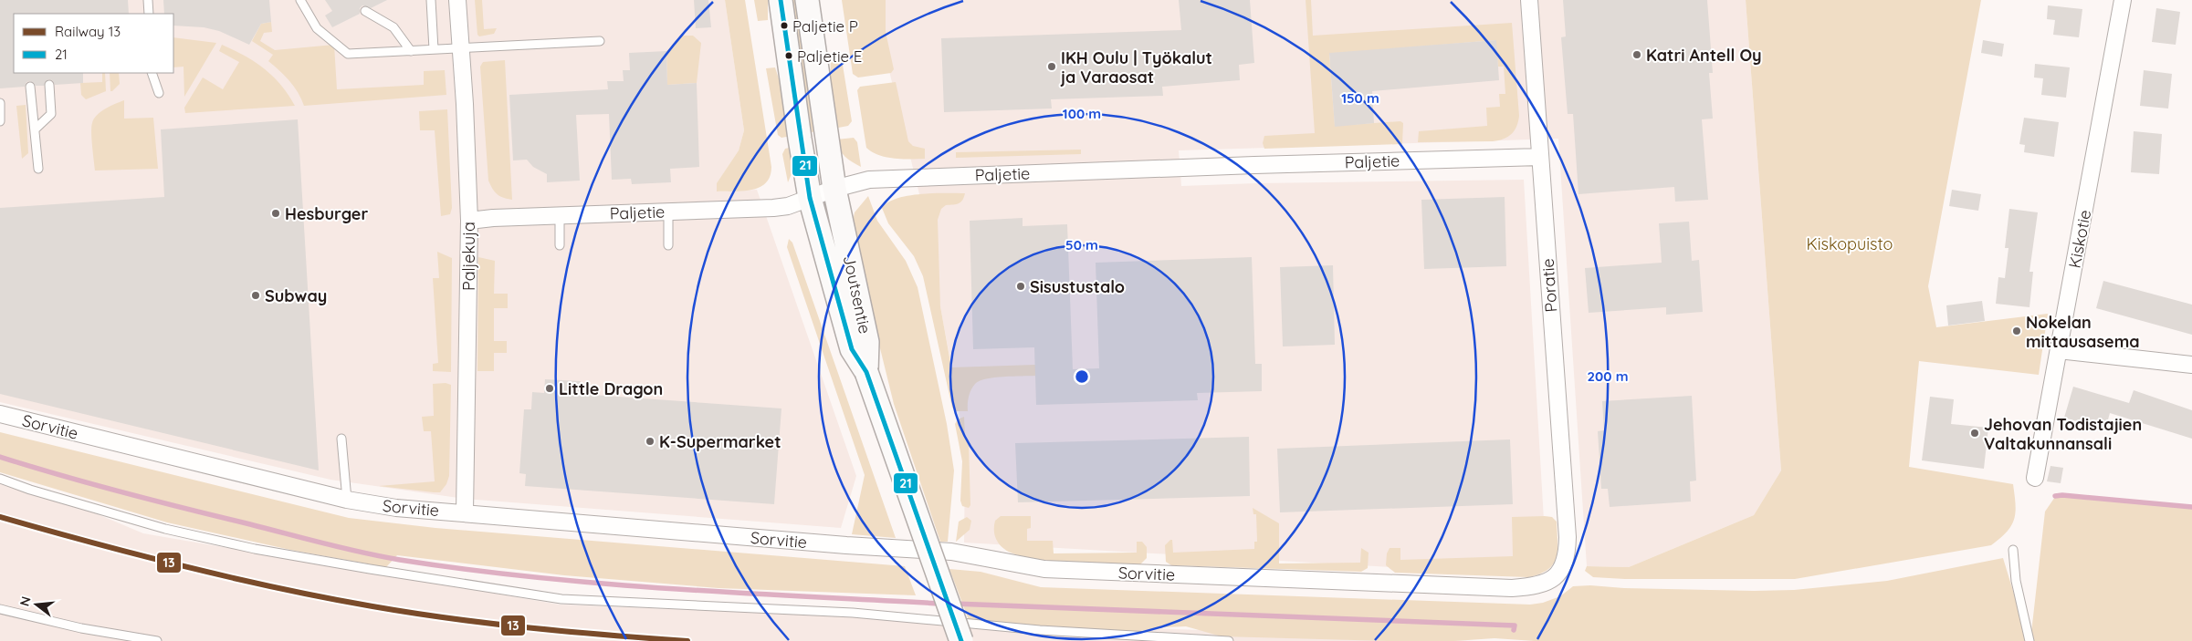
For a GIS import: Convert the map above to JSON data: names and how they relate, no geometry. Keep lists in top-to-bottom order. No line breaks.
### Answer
{"streets":{"main road":["Joutsentie"],"street":["Paljetie","Kiskotie","Paljekuja","Poratie","Sorvitie"]},"crossings":[["Paljetie","Paljekuja"],["Paljetie","Poratie"],["Paljetie","Joutsentie"],["Paljekuja","Sorvitie"],["Poratie","Sorvitie"]],"parks":["Kiskopuisto"],"places":["Paljetie P","Katri Antell Oy","Paljetie E","IKH Oulu | Työkalut ja Varaosat","Hesburger","Sisustustalo","Subway","Nokelan mittausasema","Little Dragon","Jehovan Todistajien Valtakunnansali","K-Supermarket"],"lines":["transit line 21","rail line 13"],"legend":["Railway 13","21"],"north":"left","rings":["150 m","100 m","50 m","200 m"]}
